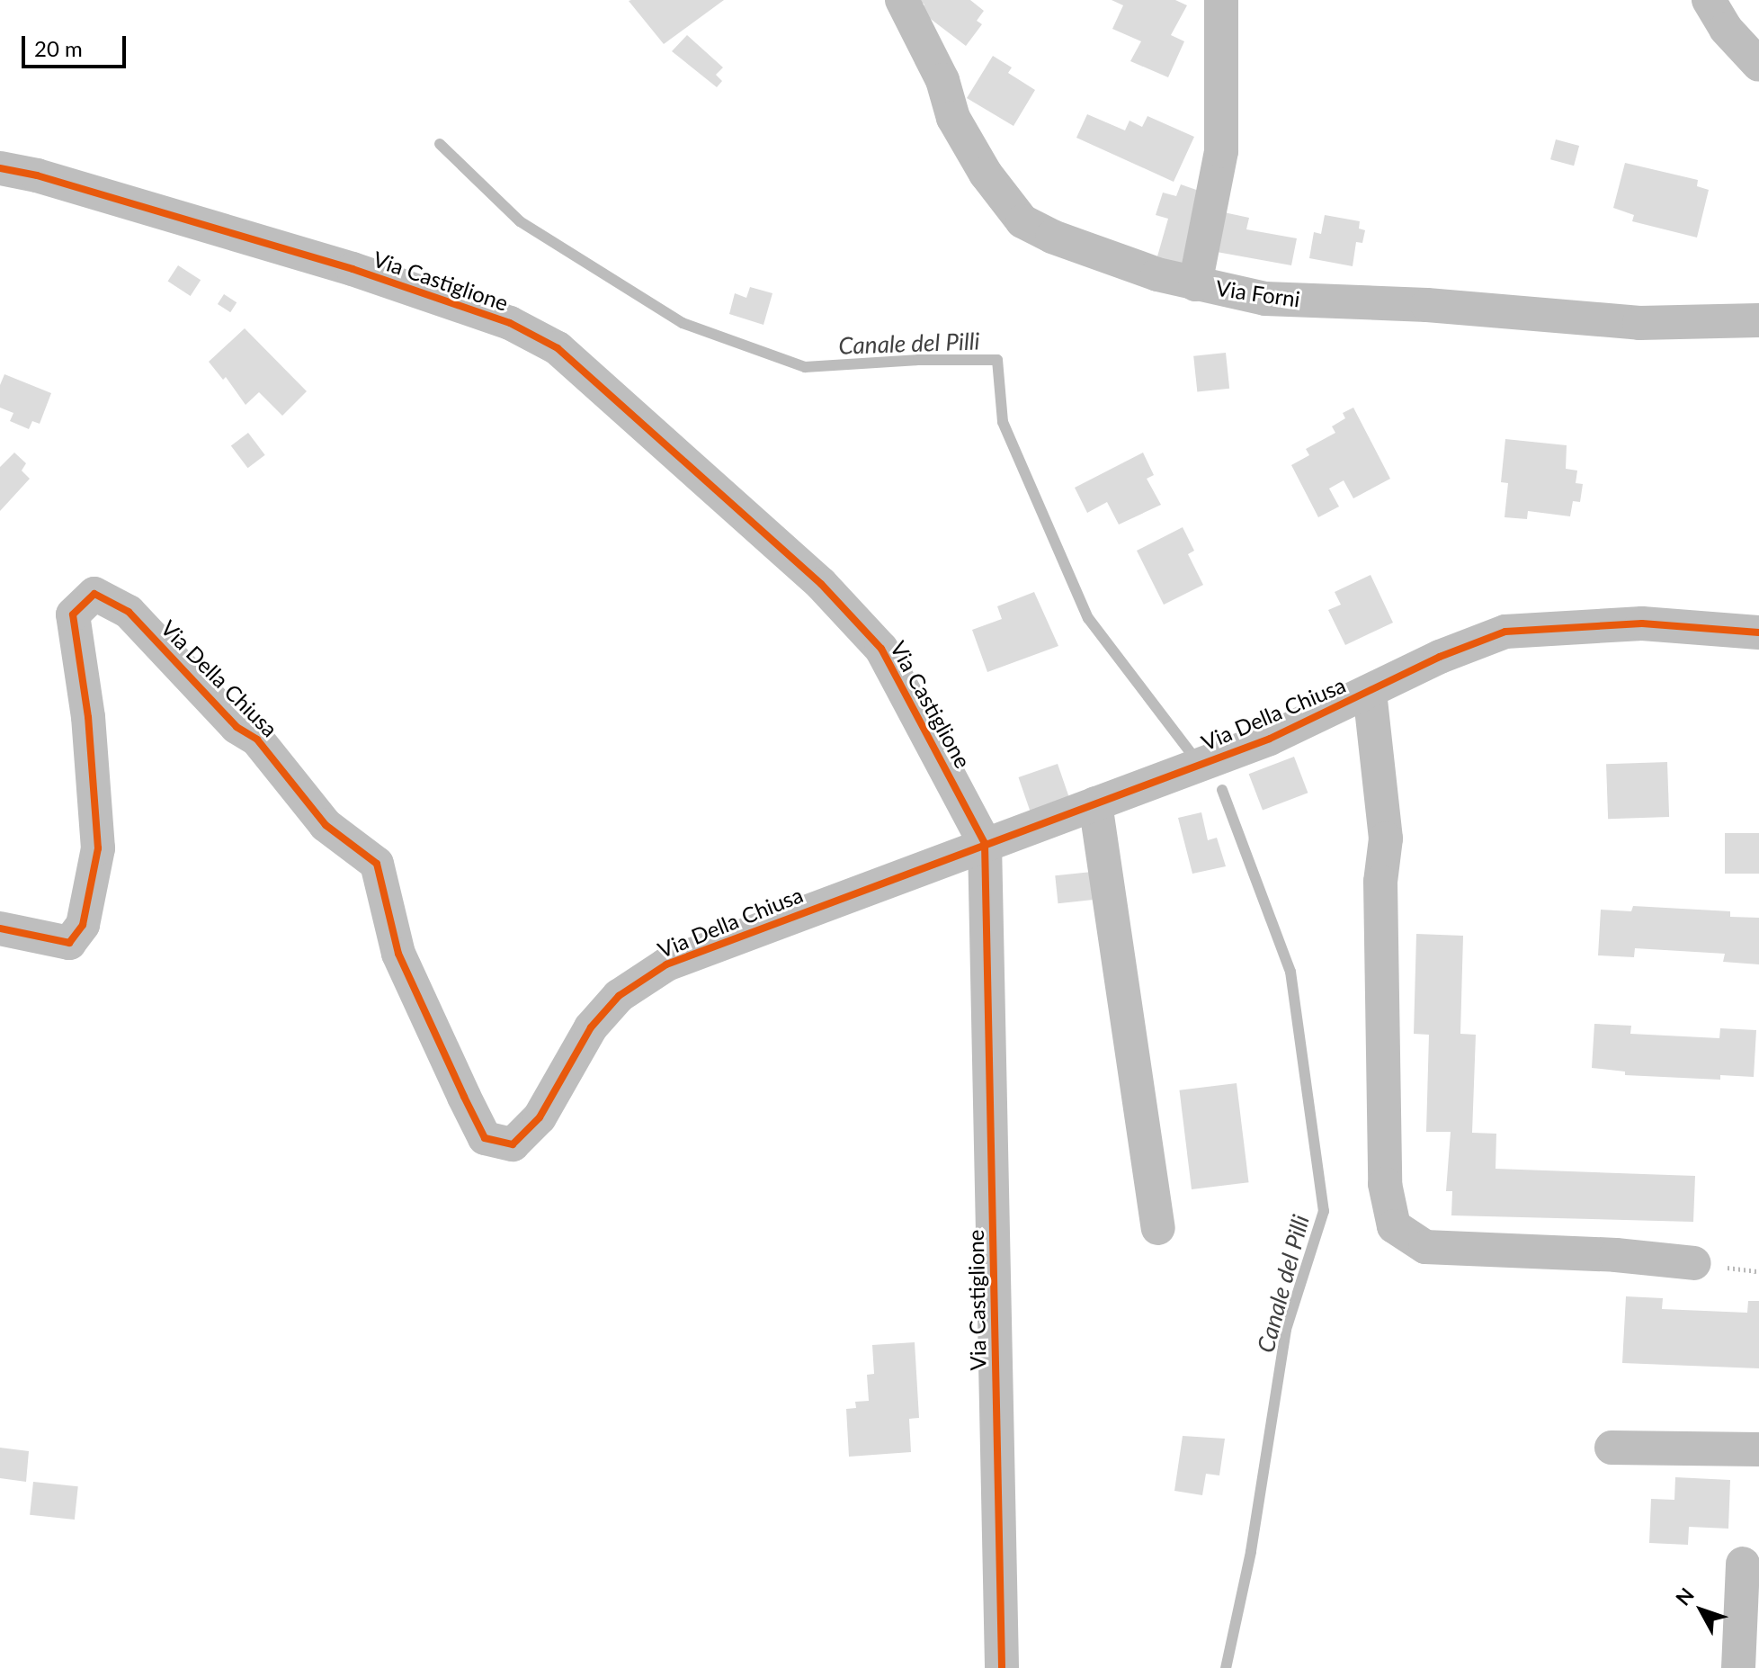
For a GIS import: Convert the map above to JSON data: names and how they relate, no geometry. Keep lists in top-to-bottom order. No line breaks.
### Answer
{"streets":{"street":["Via Castiglione","Via Forni","Via Della Chiusa"]},"crossings":[["Via Castiglione","Via Della Chiusa"]],"water":["Canale del Pilli"],"scale_bar":"20 m","north":"top left"}
